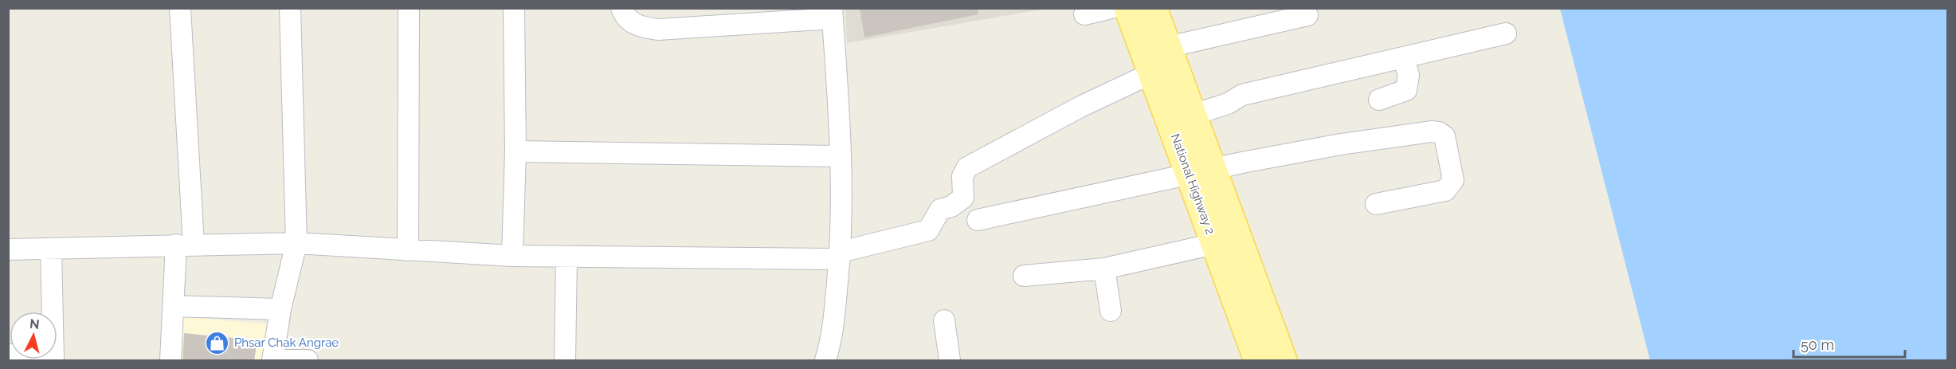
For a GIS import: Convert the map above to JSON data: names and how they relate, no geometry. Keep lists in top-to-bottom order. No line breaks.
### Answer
{"streets":{"main road":["National Highway 2"]},"places":{"shop":["Phsar Chak Angrae"]},"scale_bar":"50 m","north":"top"}
